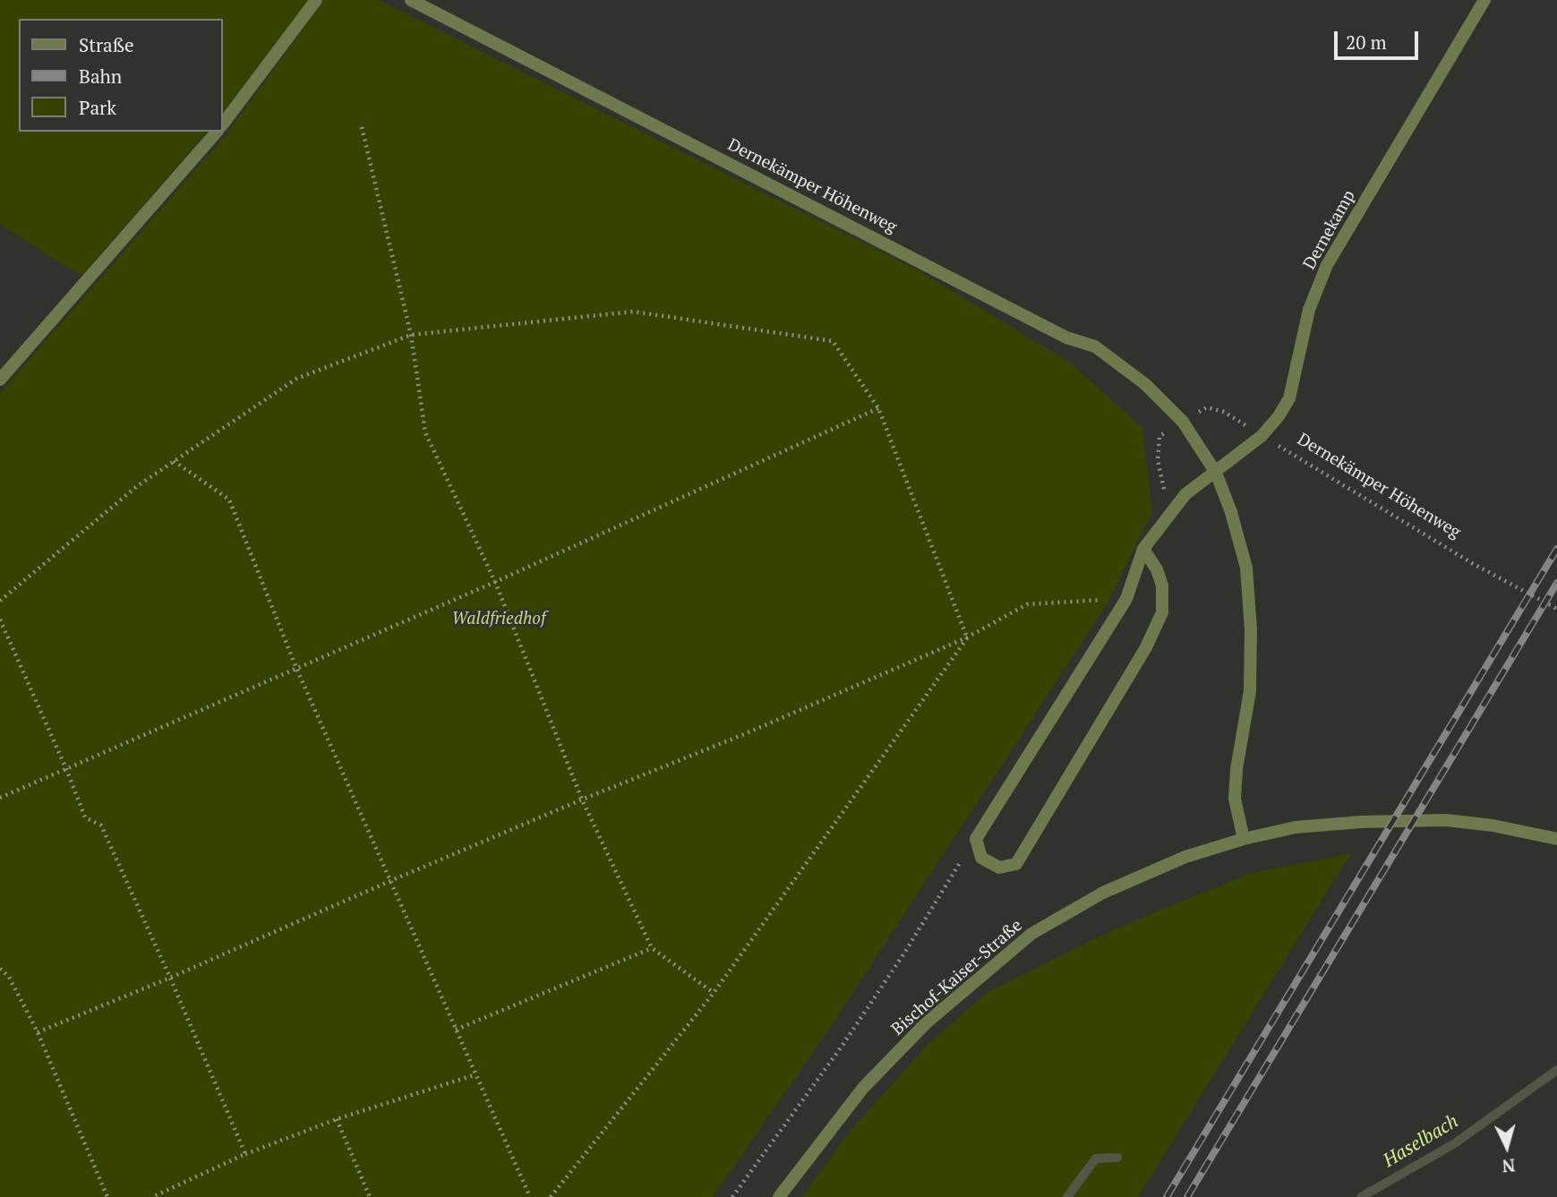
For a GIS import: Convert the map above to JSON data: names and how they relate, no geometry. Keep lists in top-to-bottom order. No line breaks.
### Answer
{"streets":{"street":["Dernekämper Höhenweg","Dernekamp","Bischof-Kaiser-Straße"]},"crossings":[["Dernekämper Höhenweg","Dernekamp"],["Dernekämper Höhenweg","Bischof-Kaiser-Straße"]],"water":["Haselbach"],"parks":["Waldfriedhof"],"legend":["Straße","Bahn","Park"],"scale_bar":"20 m","north":"bottom"}
